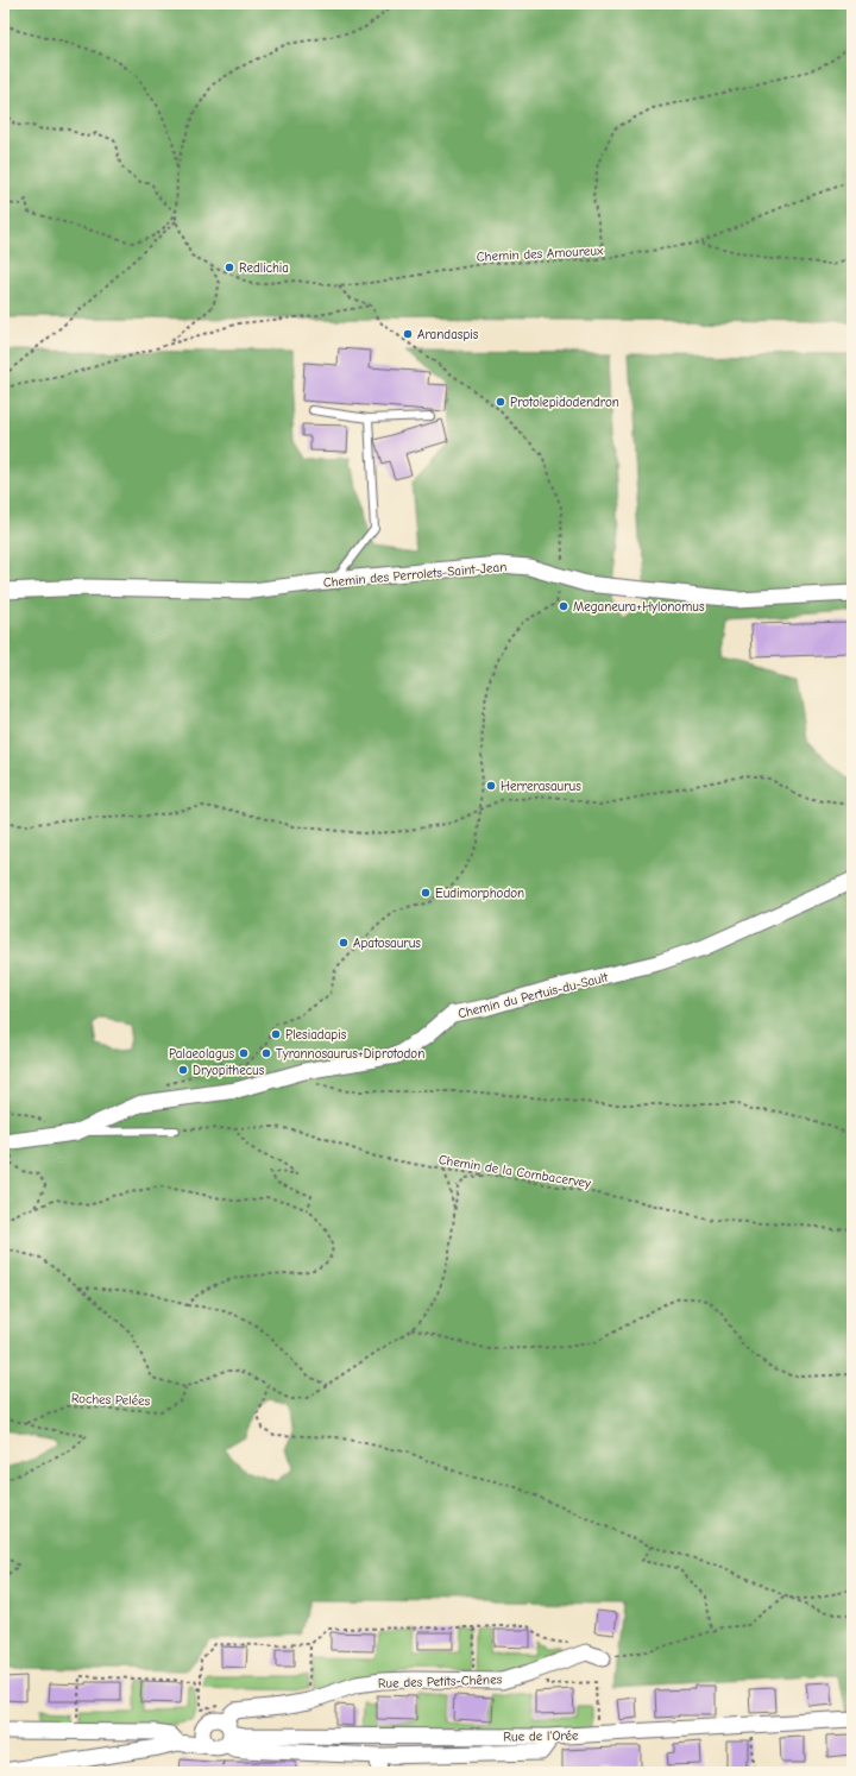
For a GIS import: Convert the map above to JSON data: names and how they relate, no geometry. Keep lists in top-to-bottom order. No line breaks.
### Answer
{"streets":{"street":["Chemin des Perrolets-Saint-Jean","Chemin du Pertuis-du-Sault","Rue des Petits-Chênes","Rue de l'Orée"],"path":["Chemin des Amoureux","Chemin de la Combacervey","Roches Pelées"]},"crossings":[["Chemin du Pertuis-du-Sault","Chemin de la Combacervey"],["Rue des Petits-Chênes","Rue de l'Orée"]],"places":["Redlichia","Arandaspis","Protolepidodendron","Meganeura+Hylonomus","Herrerasaurus","Eudimorphodon","Apatosaurus","Plesiadapis","Palaeolagus","Tyrannosaurus+Diprotodon","Dryopithecus"]}
